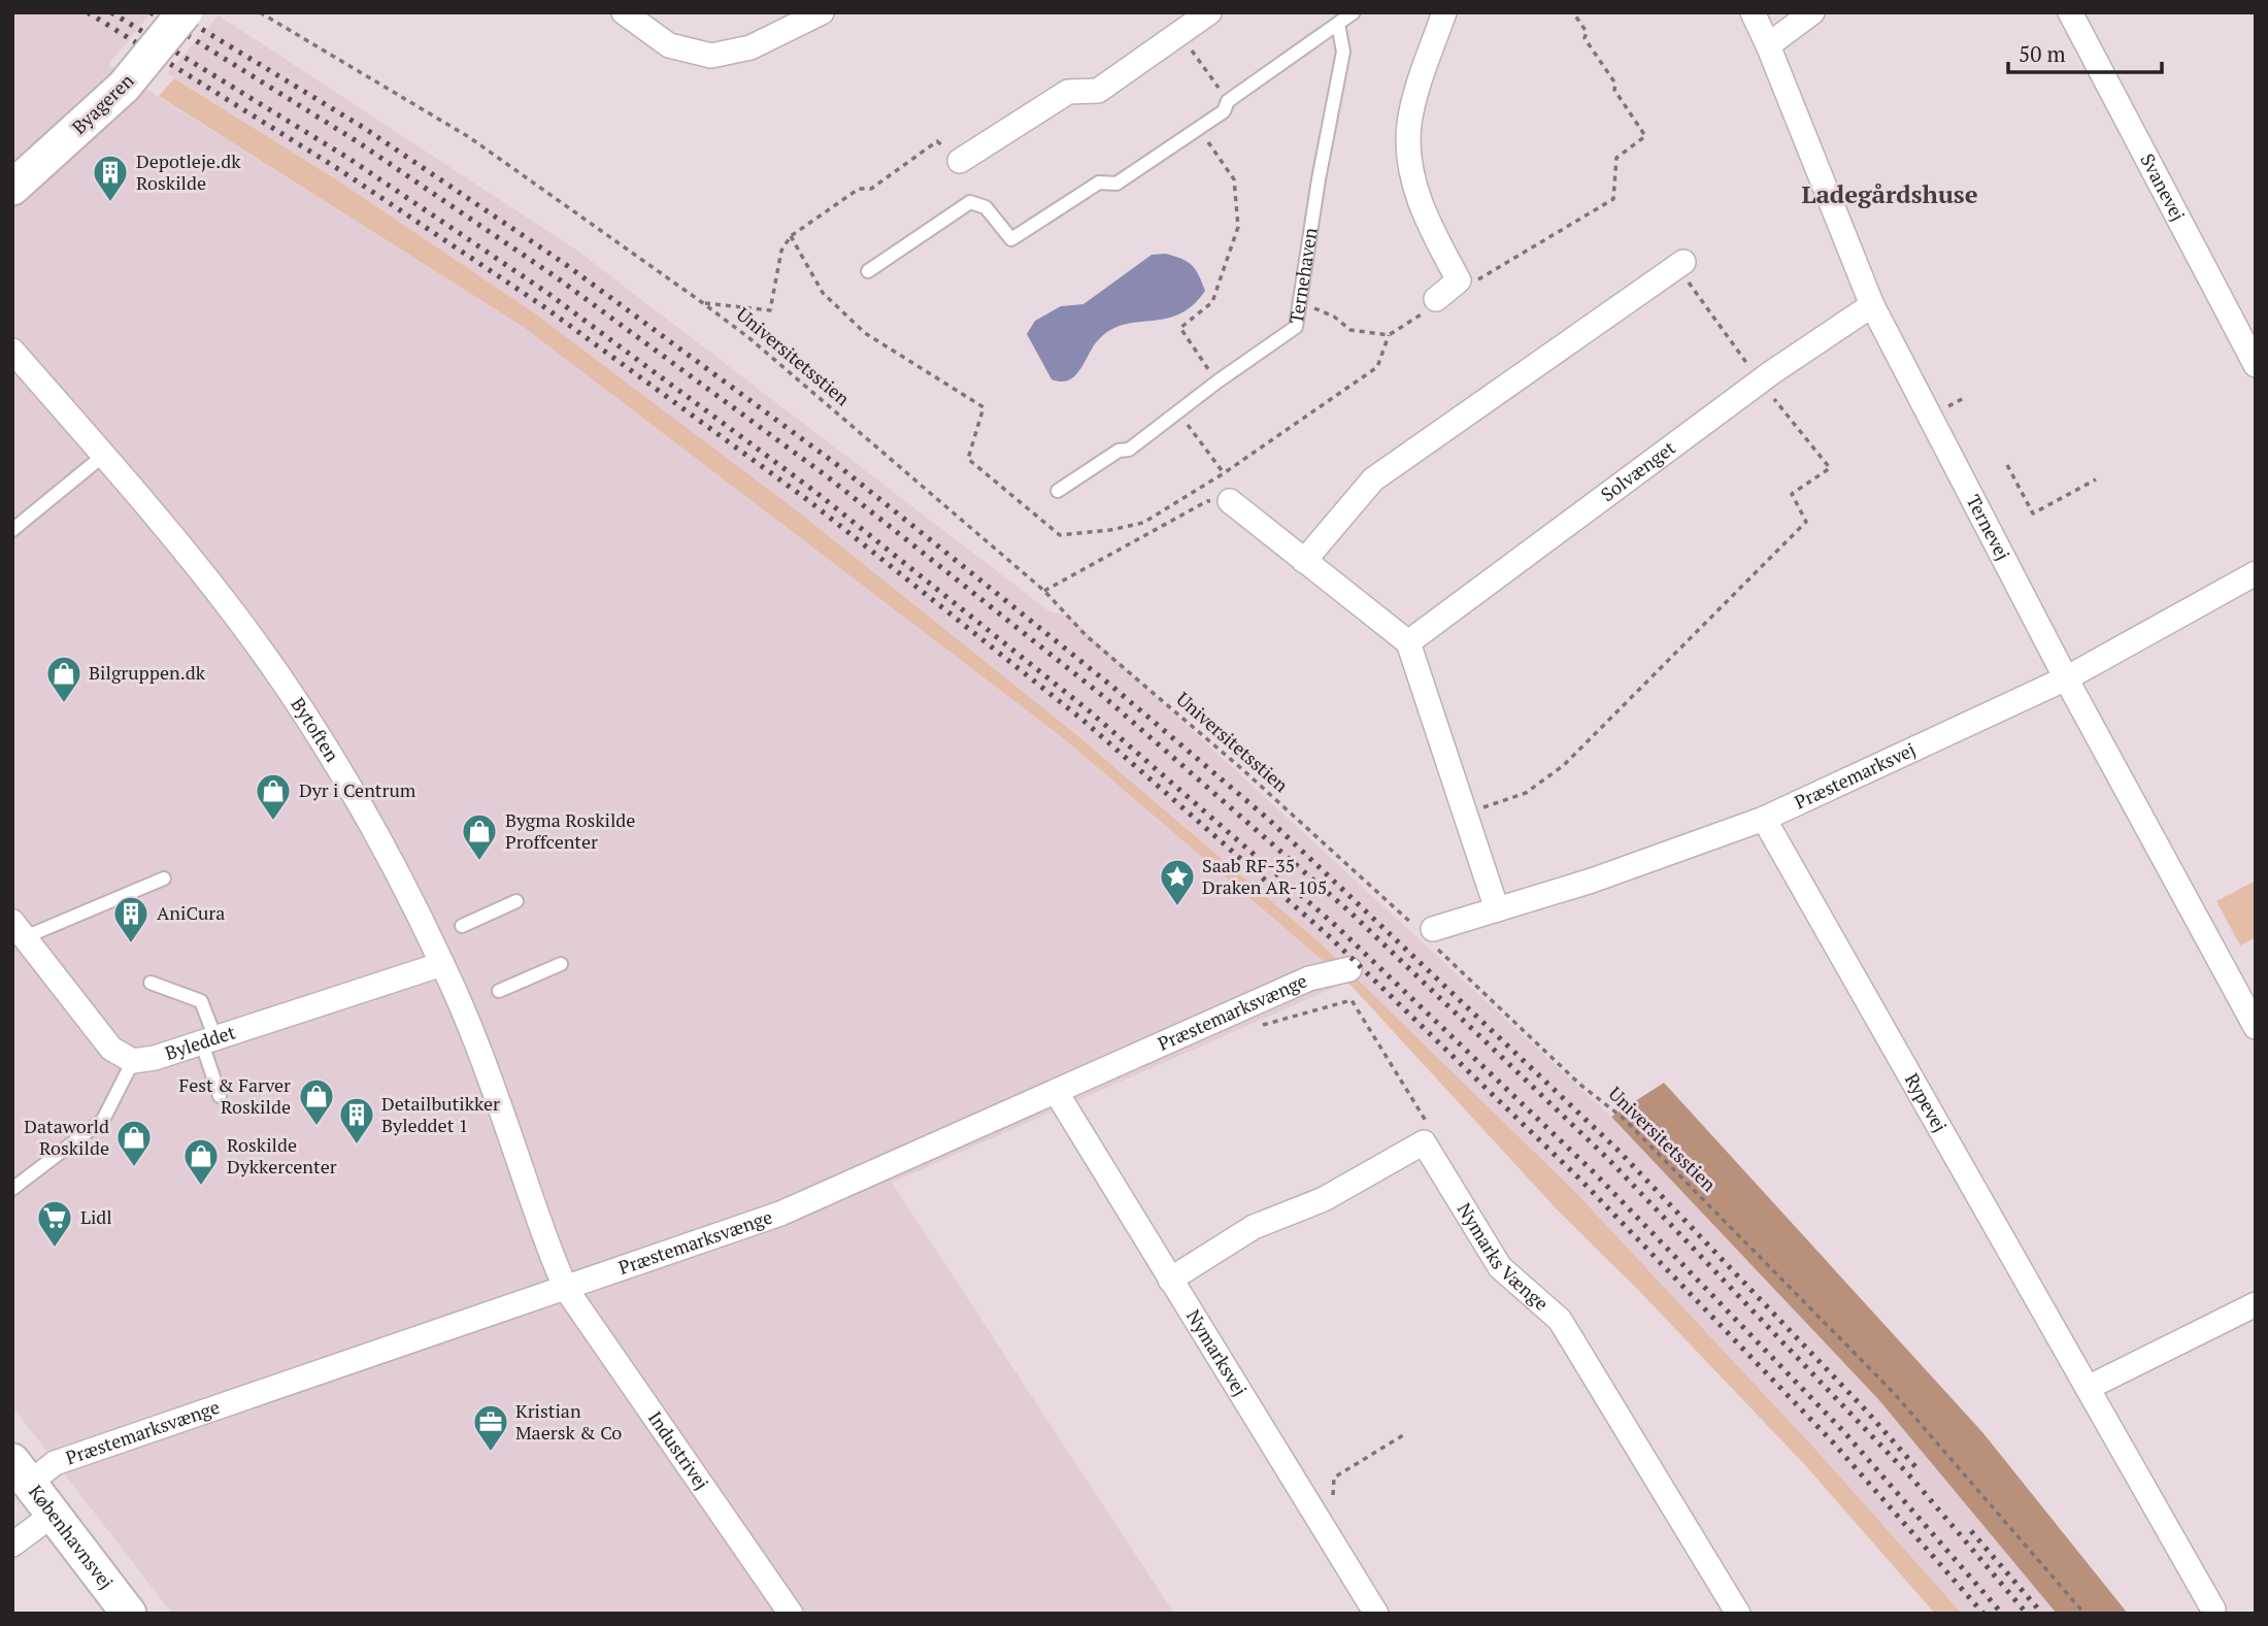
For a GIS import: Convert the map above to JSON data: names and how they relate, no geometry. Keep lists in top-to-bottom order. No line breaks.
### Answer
{"streets":{"street":["Byageren","Svanevej","Solvænget","Ternevej","Bytoften","Præstemarksvej","Præstemarksvænge","Byleddet","Rypevej","Nymarks Vænge","Nymarksvej","Industrivej","Københavnsvej"],"lane":["Ternehaven"],"path":["Universitetsstien"]},"crossings":[["Universitetsstien","Præstemarksvej"],["Solvænget","Ternevej"],["Ternevej","Præstemarksvej"],["Bytoften","Præstemarksvænge"],["Bytoften","Byleddet"],["Bytoften","Industrivej"],["Præstemarksvej","Rypevej"],["Præstemarksvænge","Nymarksvej"],["Præstemarksvænge","Industrivej"],["Præstemarksvænge","Københavnsvej"]],"districts":["Ladegårdshuse"],"places":{"building":["Depotleje.dk Roskilde","AniCura","Detailbutikker Byleddet 1"],"shop":["Bilgruppen.dk","Dyr i Centrum","Bygma Roskilde Proffcenter","Fest & Farver Roskilde","Dataworld Roskilde","Roskilde Dykkercenter"],"place":["Saab RF-35 Draken AR-105"],"supermarket":["Lidl"],"office":["Kristian Maersk & Co"]},"scale_bar":"50 m"}
